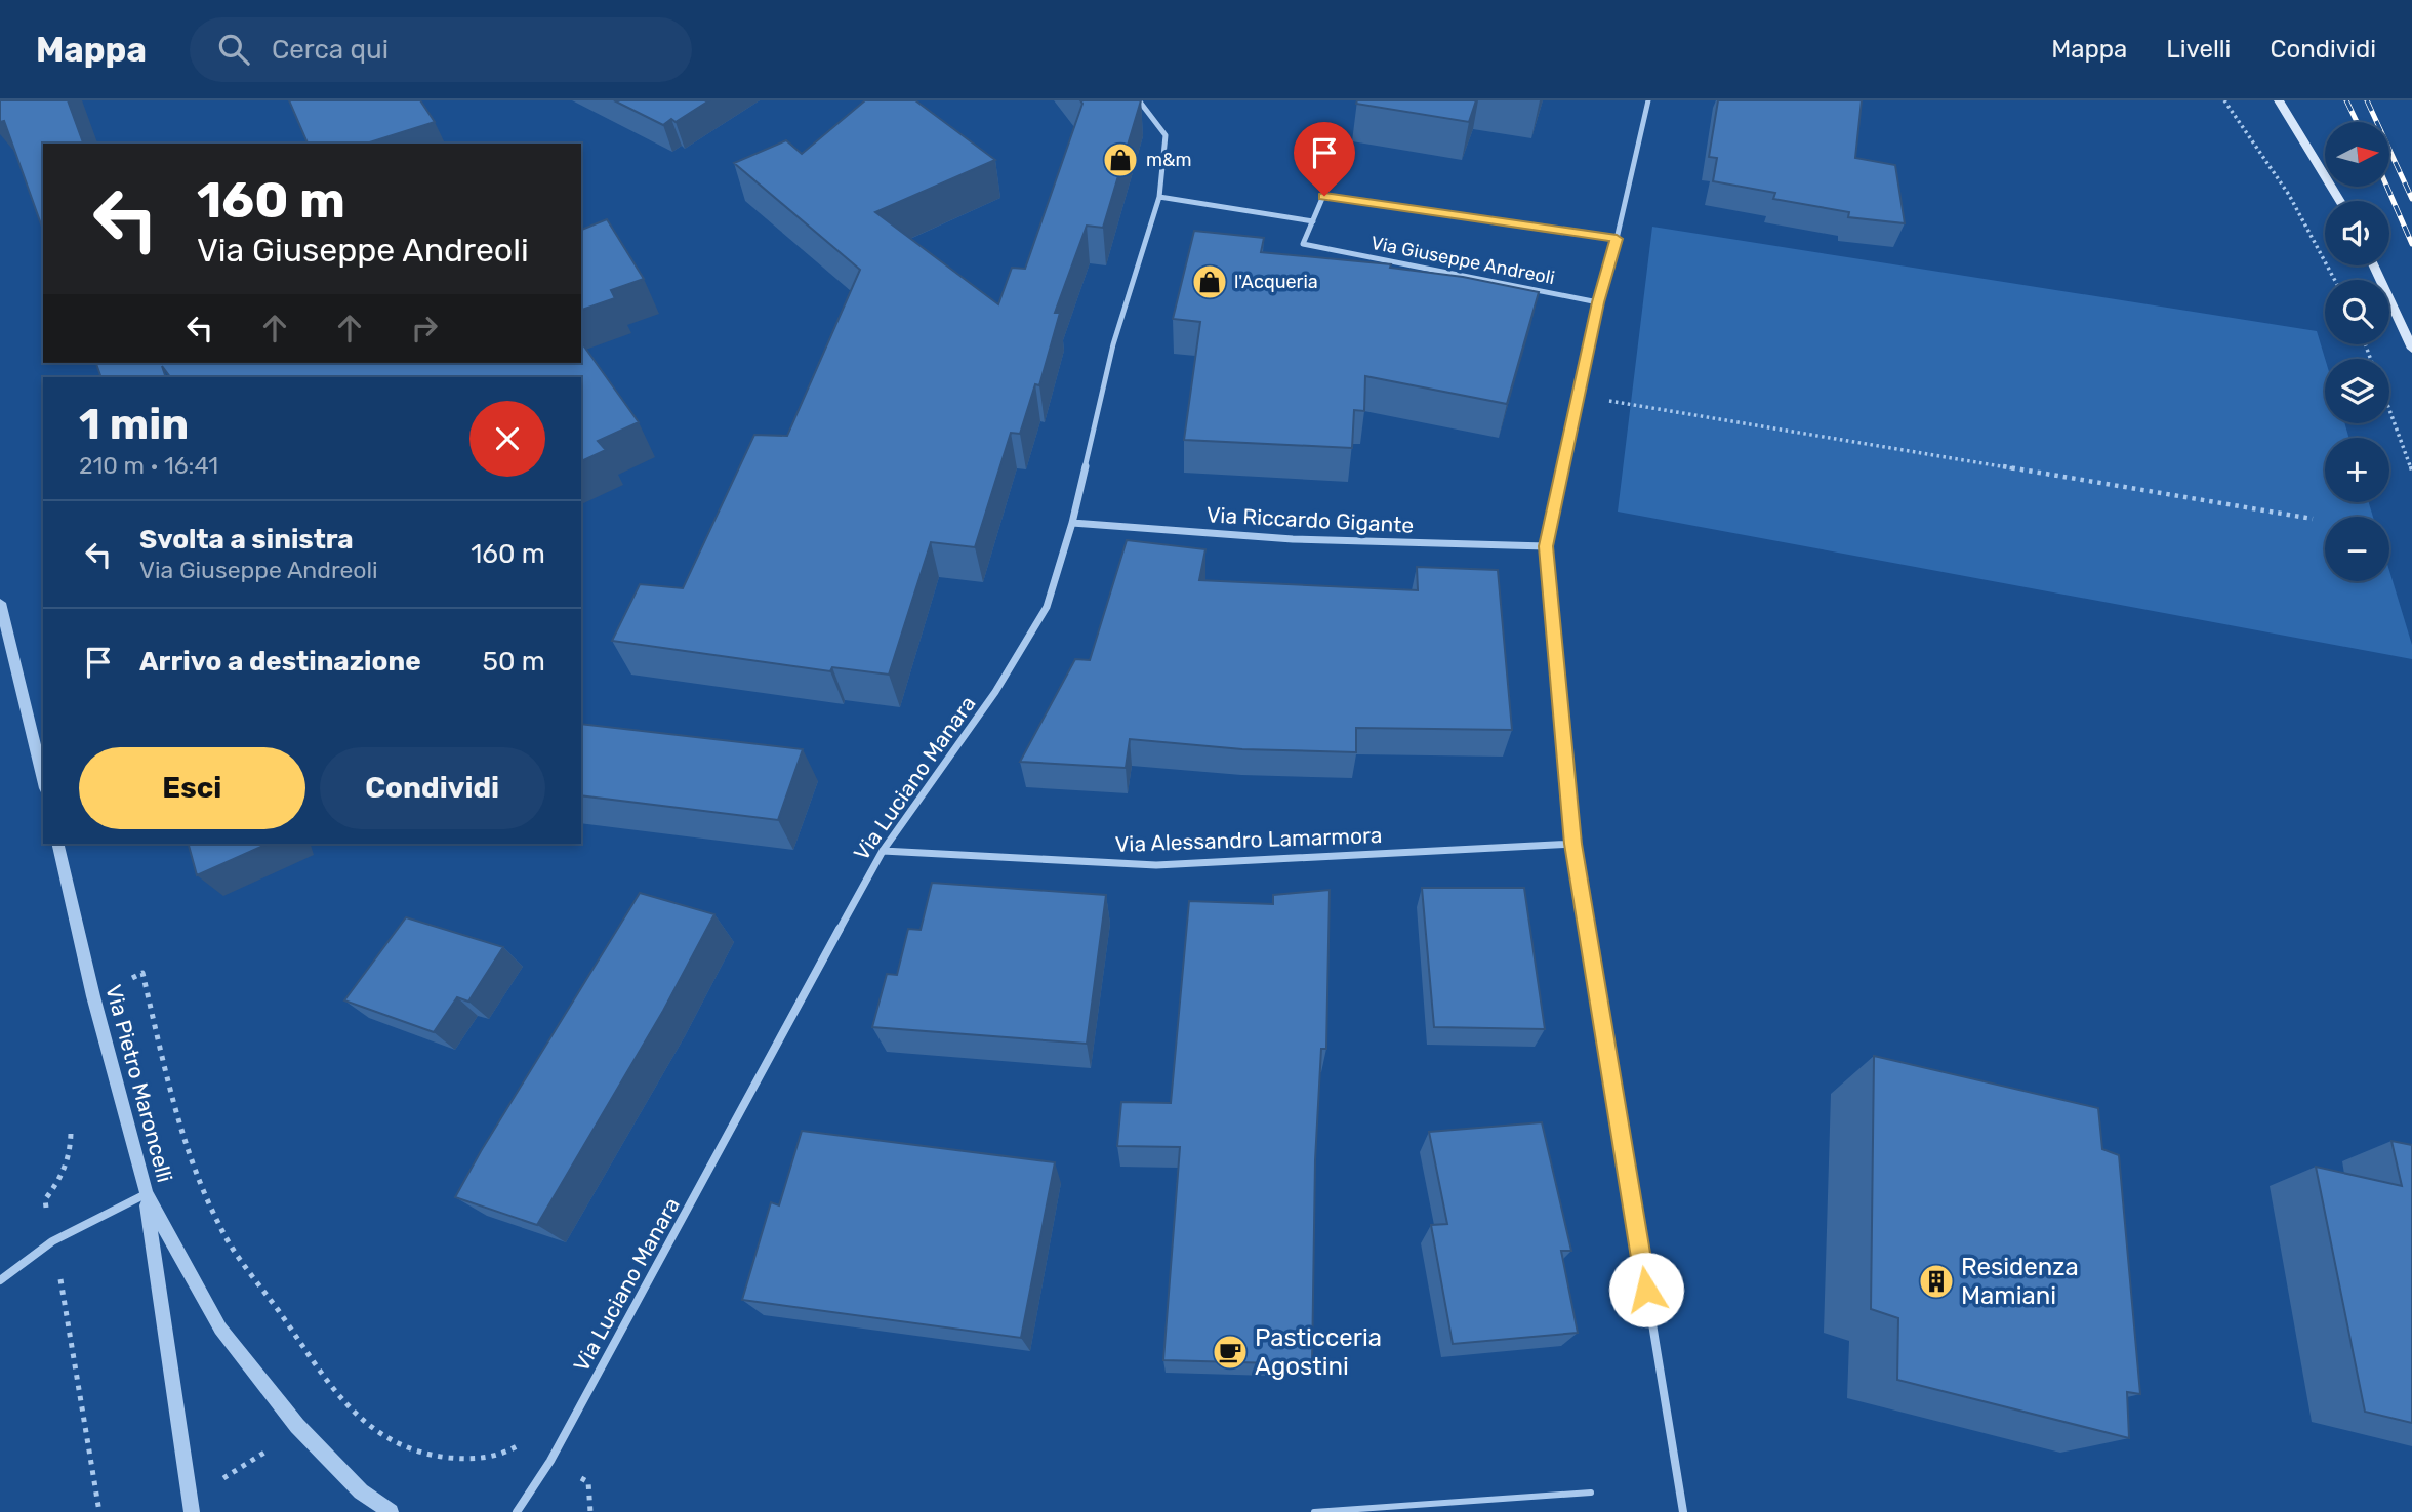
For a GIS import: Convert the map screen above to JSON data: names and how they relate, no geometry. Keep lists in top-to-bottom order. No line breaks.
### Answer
{"streets":{"street":["Via Giuseppe Andreoli","Via Riccardo Gigante","Via Luciano Manara","Via Alessandro Lamarmora","Via Pietro Maroncelli"]},"crossings":[["Via Riccardo Gigante","Via Luciano Manara"],["Via Luciano Manara","Via Alessandro Lamarmora"]],"places":{"shop":["m&m","l'Acqueria"],"building":["Residenza Mamiani"],"cafe":["Pasticceria Agostini"]},"north":"right","page":{"header":"Mappa","search":"Cerca qui","nav":["Mappa","Livelli","Condividi"],"map_buttons":["+","−"],"turn":["160 m","Via Giuseppe Andreoli"],"heading":["1 min","210 m · 16:41"],"list":[{"name":"Svolta a sinistra","note":"Via Giuseppe Andreoli","value":"160 m"},{"name":"Arrivo a destinazione","value":"50 m"}],"buttons":["Esci","Condividi"]}}
